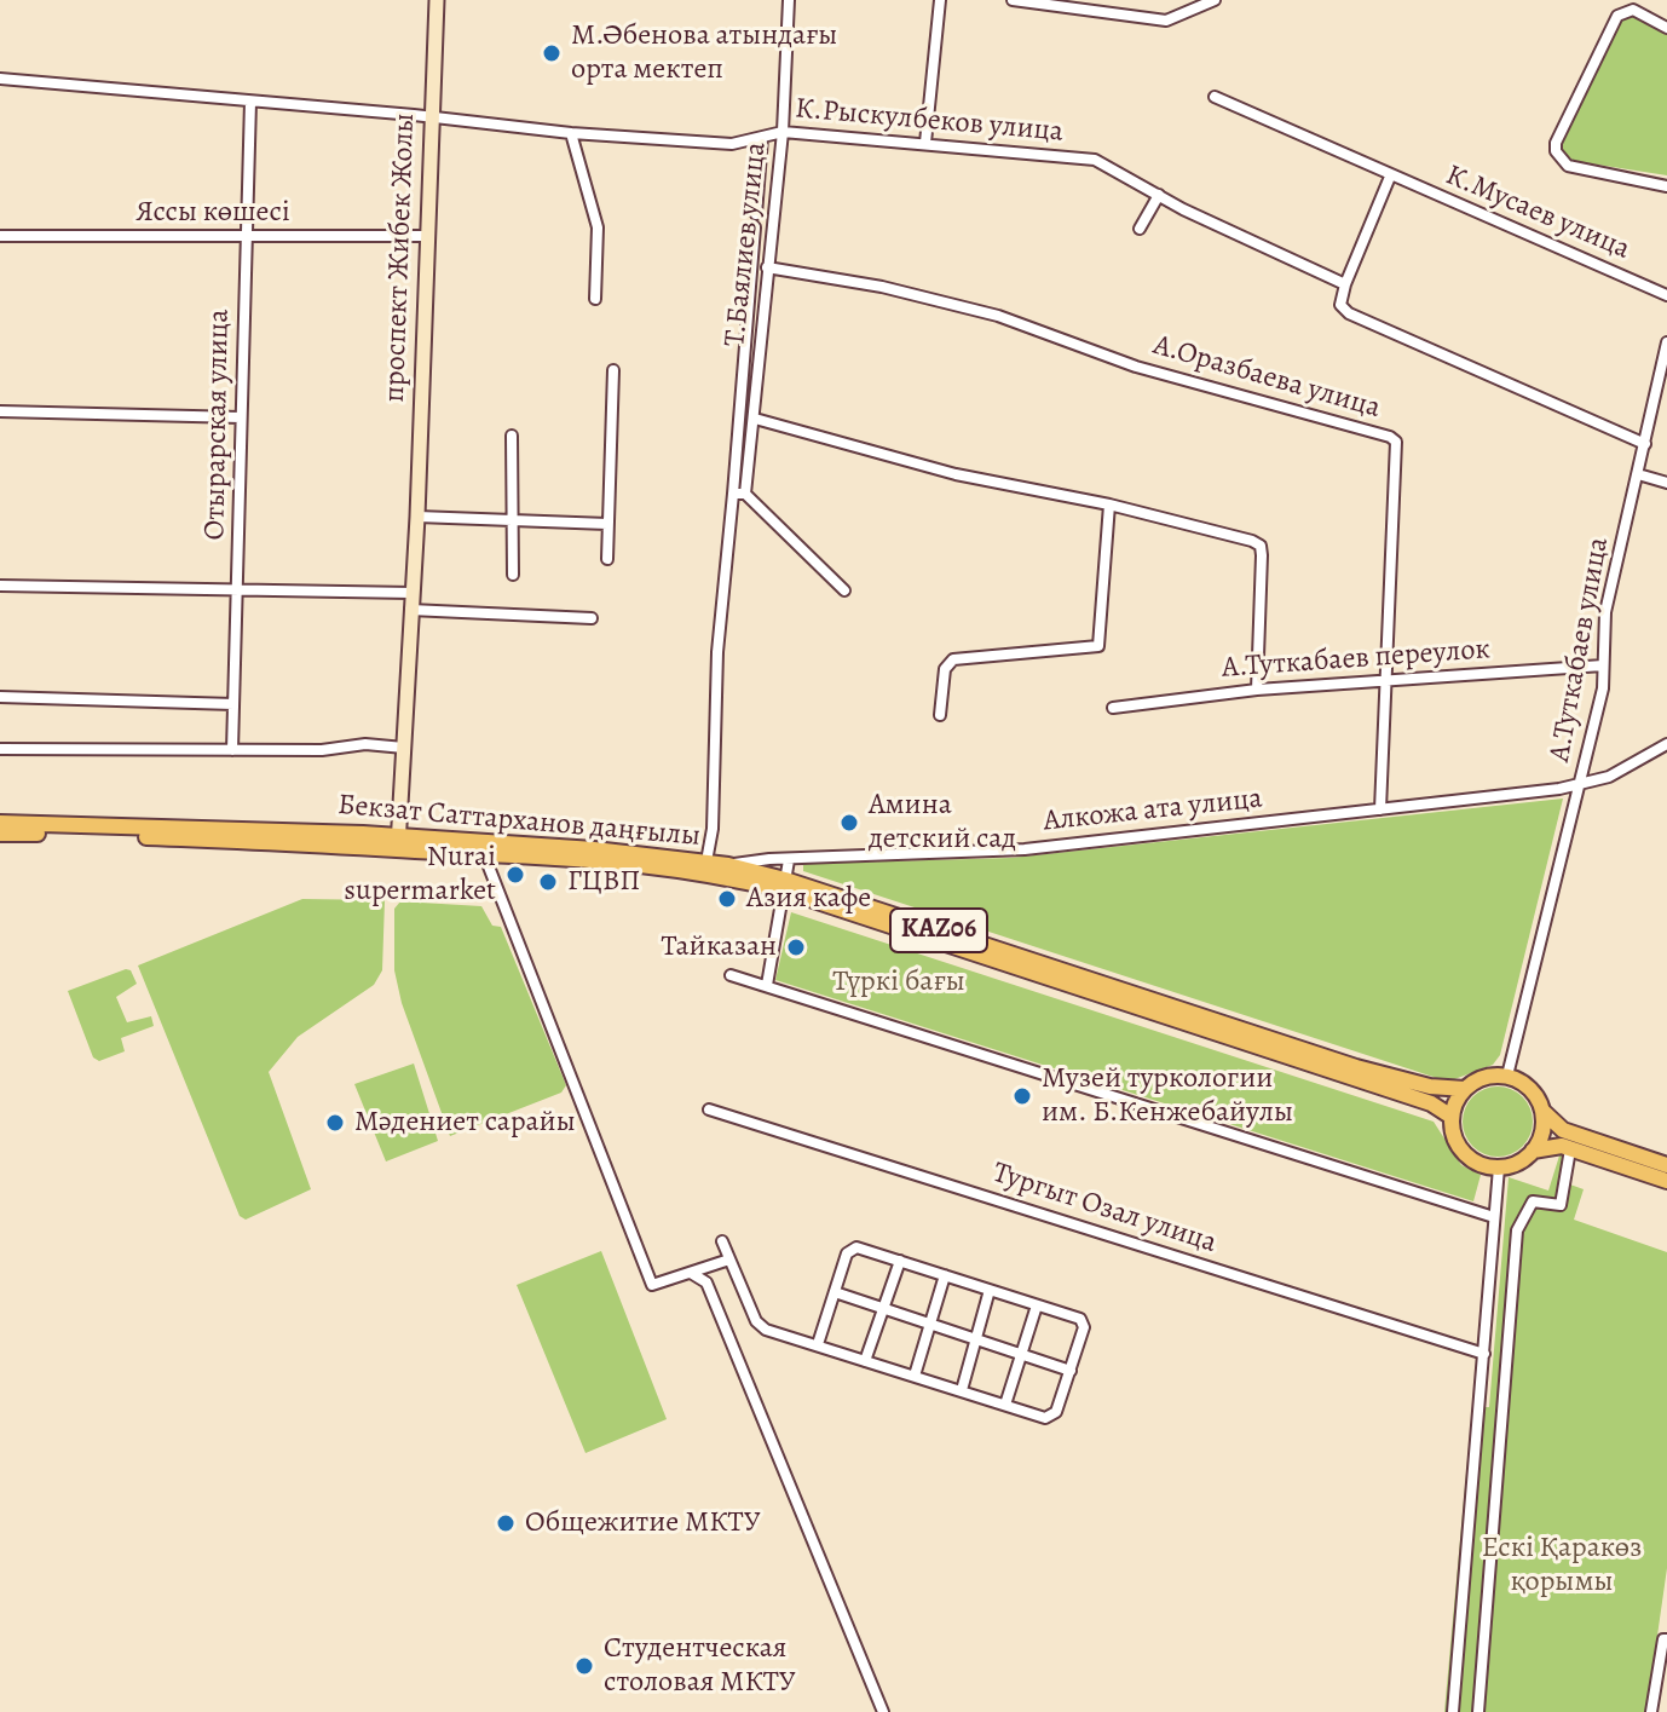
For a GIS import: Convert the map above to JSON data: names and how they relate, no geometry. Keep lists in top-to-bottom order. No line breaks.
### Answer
{"streets":{"main road":["проспект Жибек Жолы","Бекзат Саттарханов даңғылы","KАZ06"],"street":["К.Рыскулбеков улица","Яссы көшесі","К.Мусаев улица","Т.Баялиев улица","А.Оразбаева улица","Отырарская улица","А.Туткабаев улица","А.Туткабаев переулок","Алкожа ата улица","Тургыт Озал улица"]},"crossings":[["К.Рыскулбеков улица","Т.Баялиев улица"],["К.Рыскулбеков улица","проспект Жибек Жолы"],["К.Рыскулбеков улица","Отырарская улица"],["Яссы көшесі","проспект Жибек Жолы"],["Яссы көшесі","Отырарская улица"],["Т.Баялиев улица","А.Оразбаева улица"],["Т.Баялиев улица","Бекзат Саттарханов даңғылы"],["проспект Жибек Жолы","Бекзат Саттарханов даңғылы"],["А.Оразбаева улица","А.Туткабаев переулок"],["А.Оразбаева улица","Алкожа ата улица"],["А.Туткабаев улица","А.Туткабаев переулок"],["А.Туткабаев улица","Алкожа ата улица"],["А.Туткабаев улица","Бекзат Саттарханов даңғылы"],["А.Туткабаев улица","KАZ06"],["Алкожа ата улица","Бекзат Саттарханов даңғылы"],["Бекзат Саттарханов даңғылы","KАZ06"]],"parks":["Түркі бағы","Ескі Қаракөз қорымы"],"places":["М.Әбенова атындағы орта мектеп","Амина детский сад","Nurai supermarket","ГЦВП","Азия кафе","Тайказан","Музей туркологии им. Б.Кенжебайулы","Мәдениет сарайы","Общежитие МКТУ","Студентческая столовая МКТУ"]}
